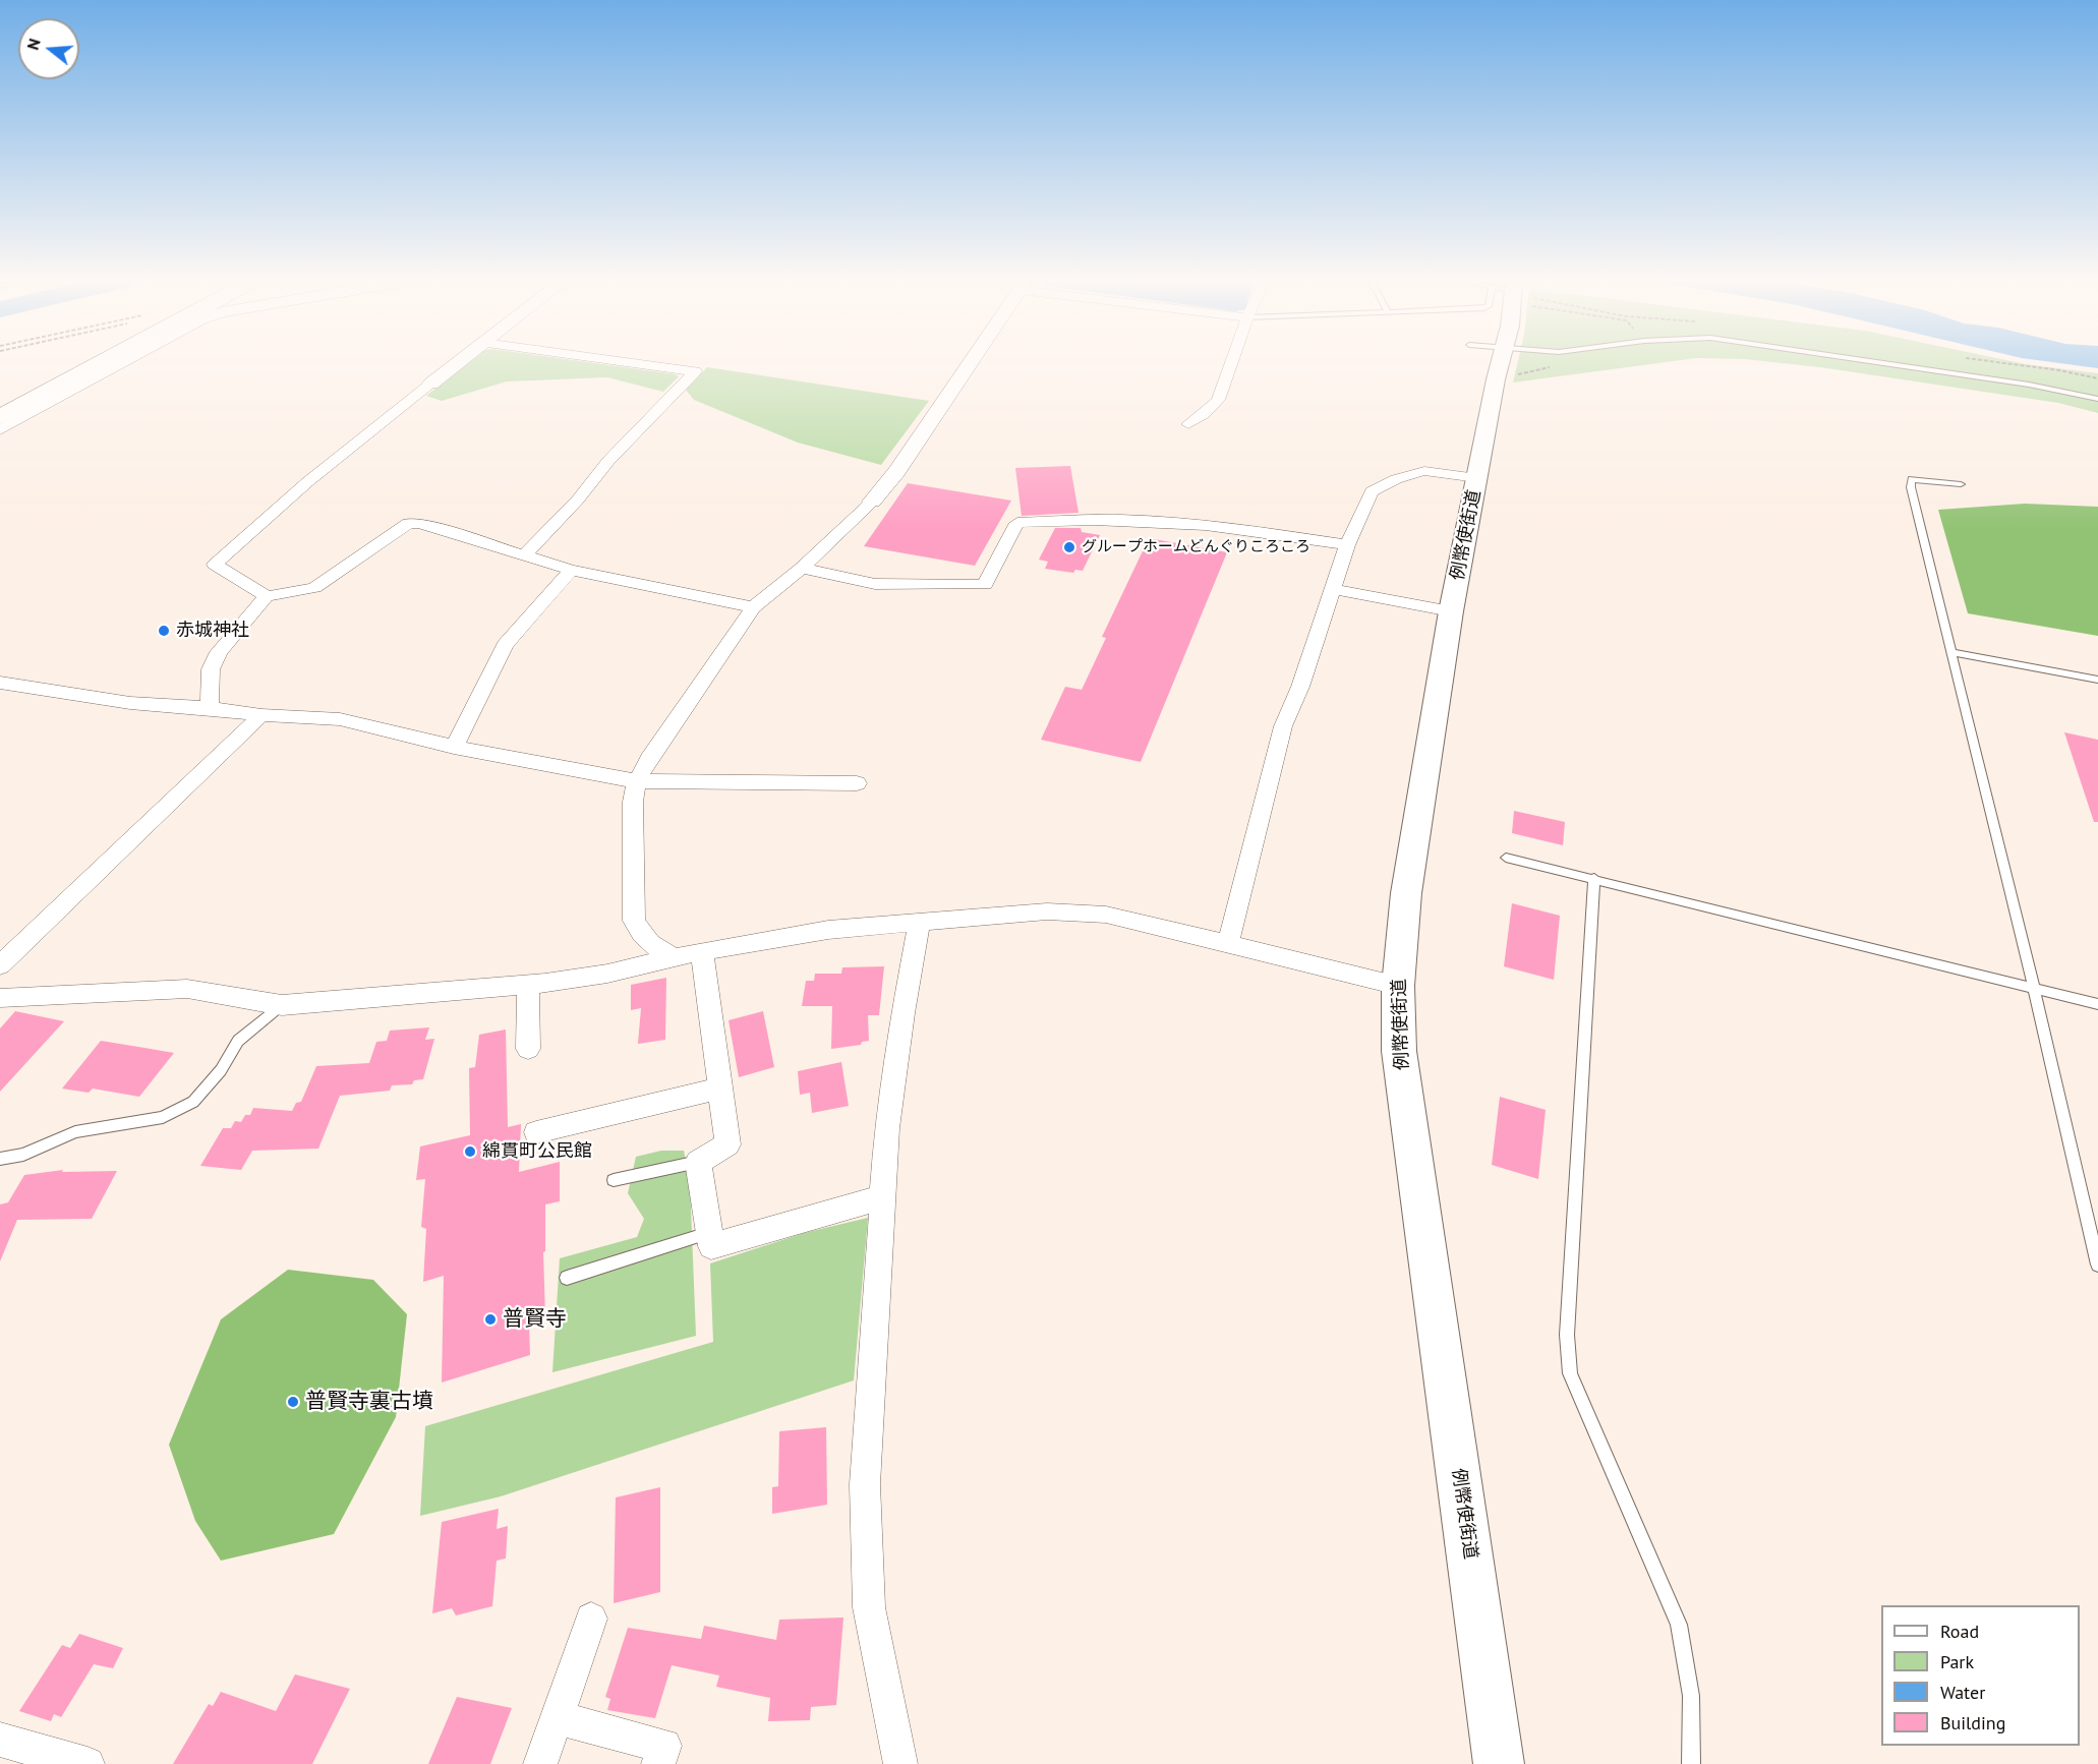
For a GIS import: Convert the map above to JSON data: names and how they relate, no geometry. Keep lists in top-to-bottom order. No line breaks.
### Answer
{"streets":{"main road":["例幣使街道"]},"places":["グループホームどんぐりころころ","赤城神社","綿貫町公民館","普賢寺","普賢寺裏古墳"],"legend":["Road","Park","Water","Building"],"north":"left"}
